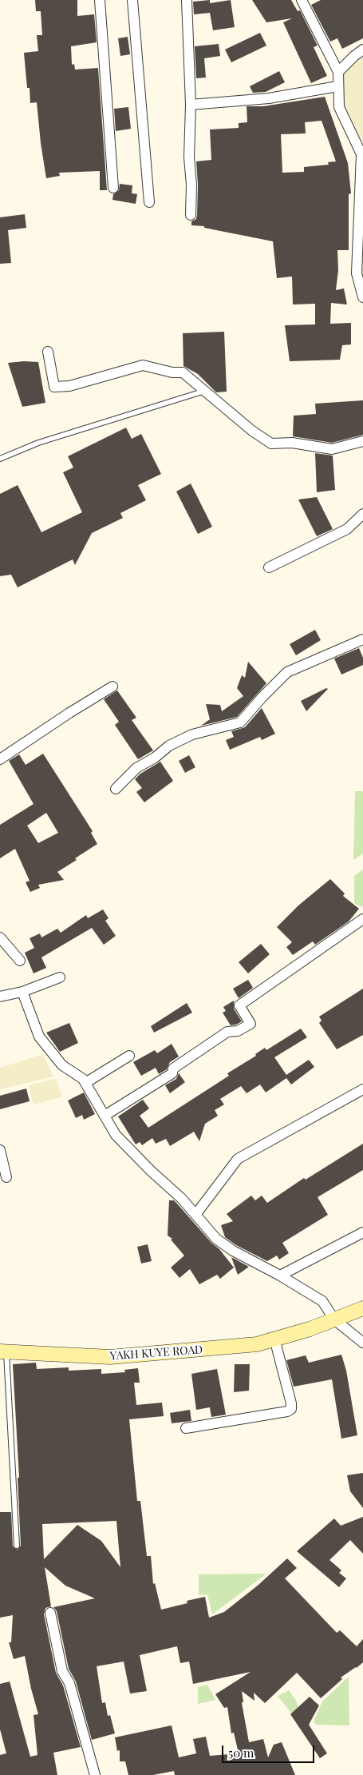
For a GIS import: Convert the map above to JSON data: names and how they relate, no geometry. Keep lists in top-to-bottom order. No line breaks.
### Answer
{"streets":{"main road":["YAKH KUYE ROAD"]},"scale_bar":"50 m"}
